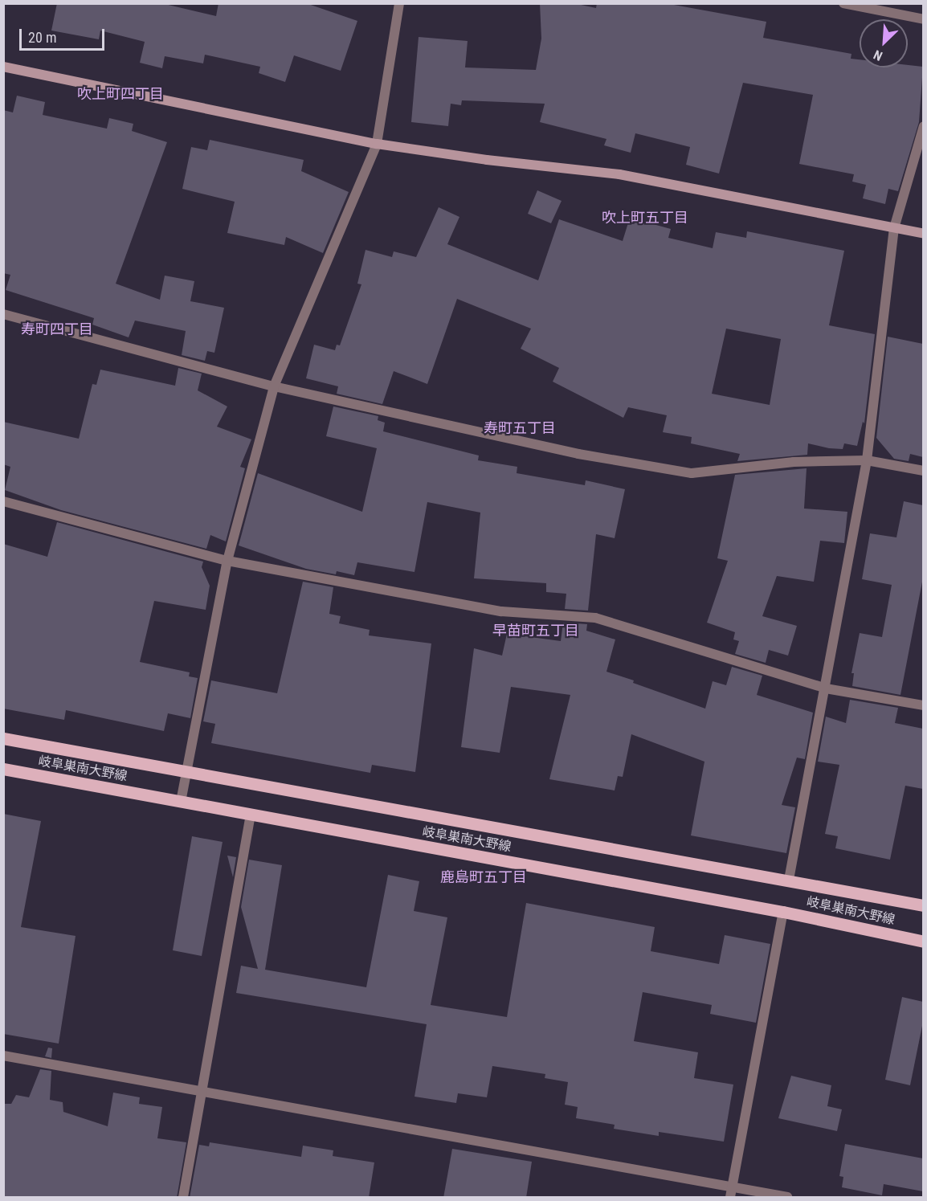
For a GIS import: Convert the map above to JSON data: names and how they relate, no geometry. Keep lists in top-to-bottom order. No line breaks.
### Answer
{"streets":{"main road":["岐阜巣南大野線"]},"districts":["吹上町四丁目","吹上町五丁目","寿町四丁目","寿町五丁目","早苗町五丁目","鹿島町五丁目"],"scale_bar":"20 m","north":"bottom left"}
